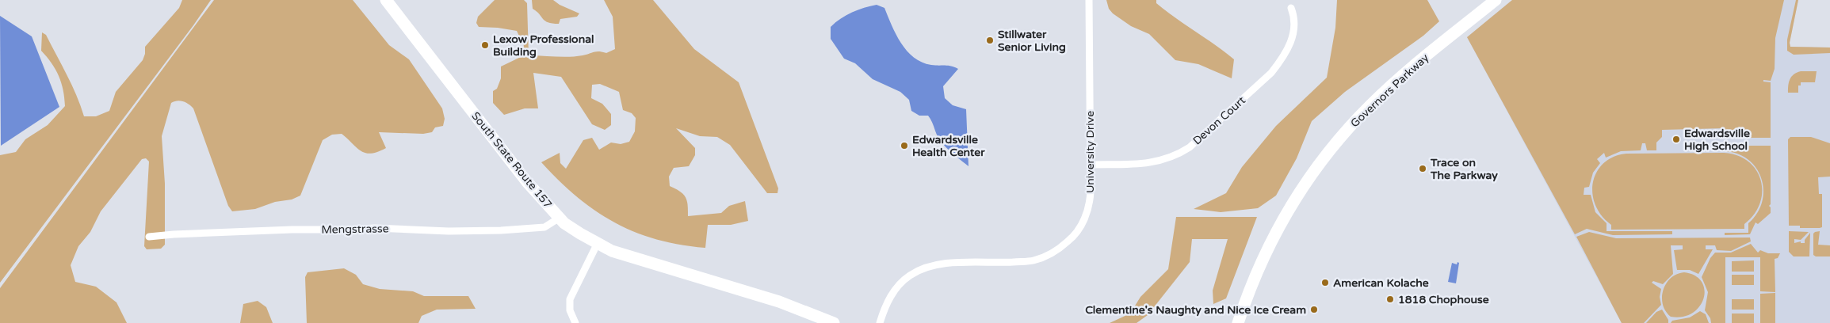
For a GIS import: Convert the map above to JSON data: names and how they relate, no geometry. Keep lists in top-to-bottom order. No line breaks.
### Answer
{"streets":{"main road":["Governors Parkway","South State Route 157"],"street":["Devon Court","University Drive","Mengstrasse"]},"crossings":[["Devon Court","University Drive"],["South State Route 157","Mengstrasse"]],"places":["Stillwater Senior Living","Lexow Professional Building","Edwardsville High School","Edwardsville Health Center","Trace on The Parkway","American Kolache","1818 Chophouse","Clementine's Naughty and Nice Ice Cream"]}
